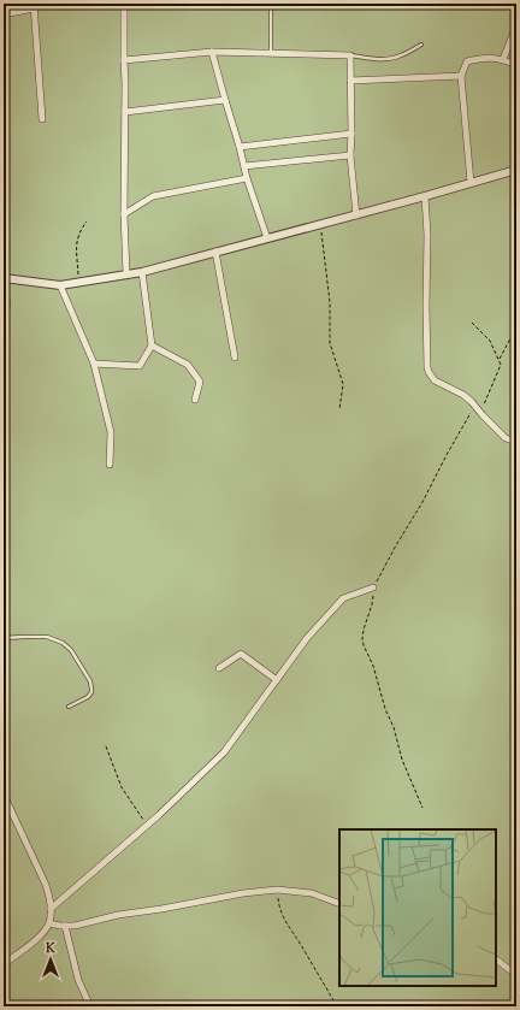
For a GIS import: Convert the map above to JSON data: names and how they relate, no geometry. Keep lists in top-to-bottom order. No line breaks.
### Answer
{"north":"top"}
